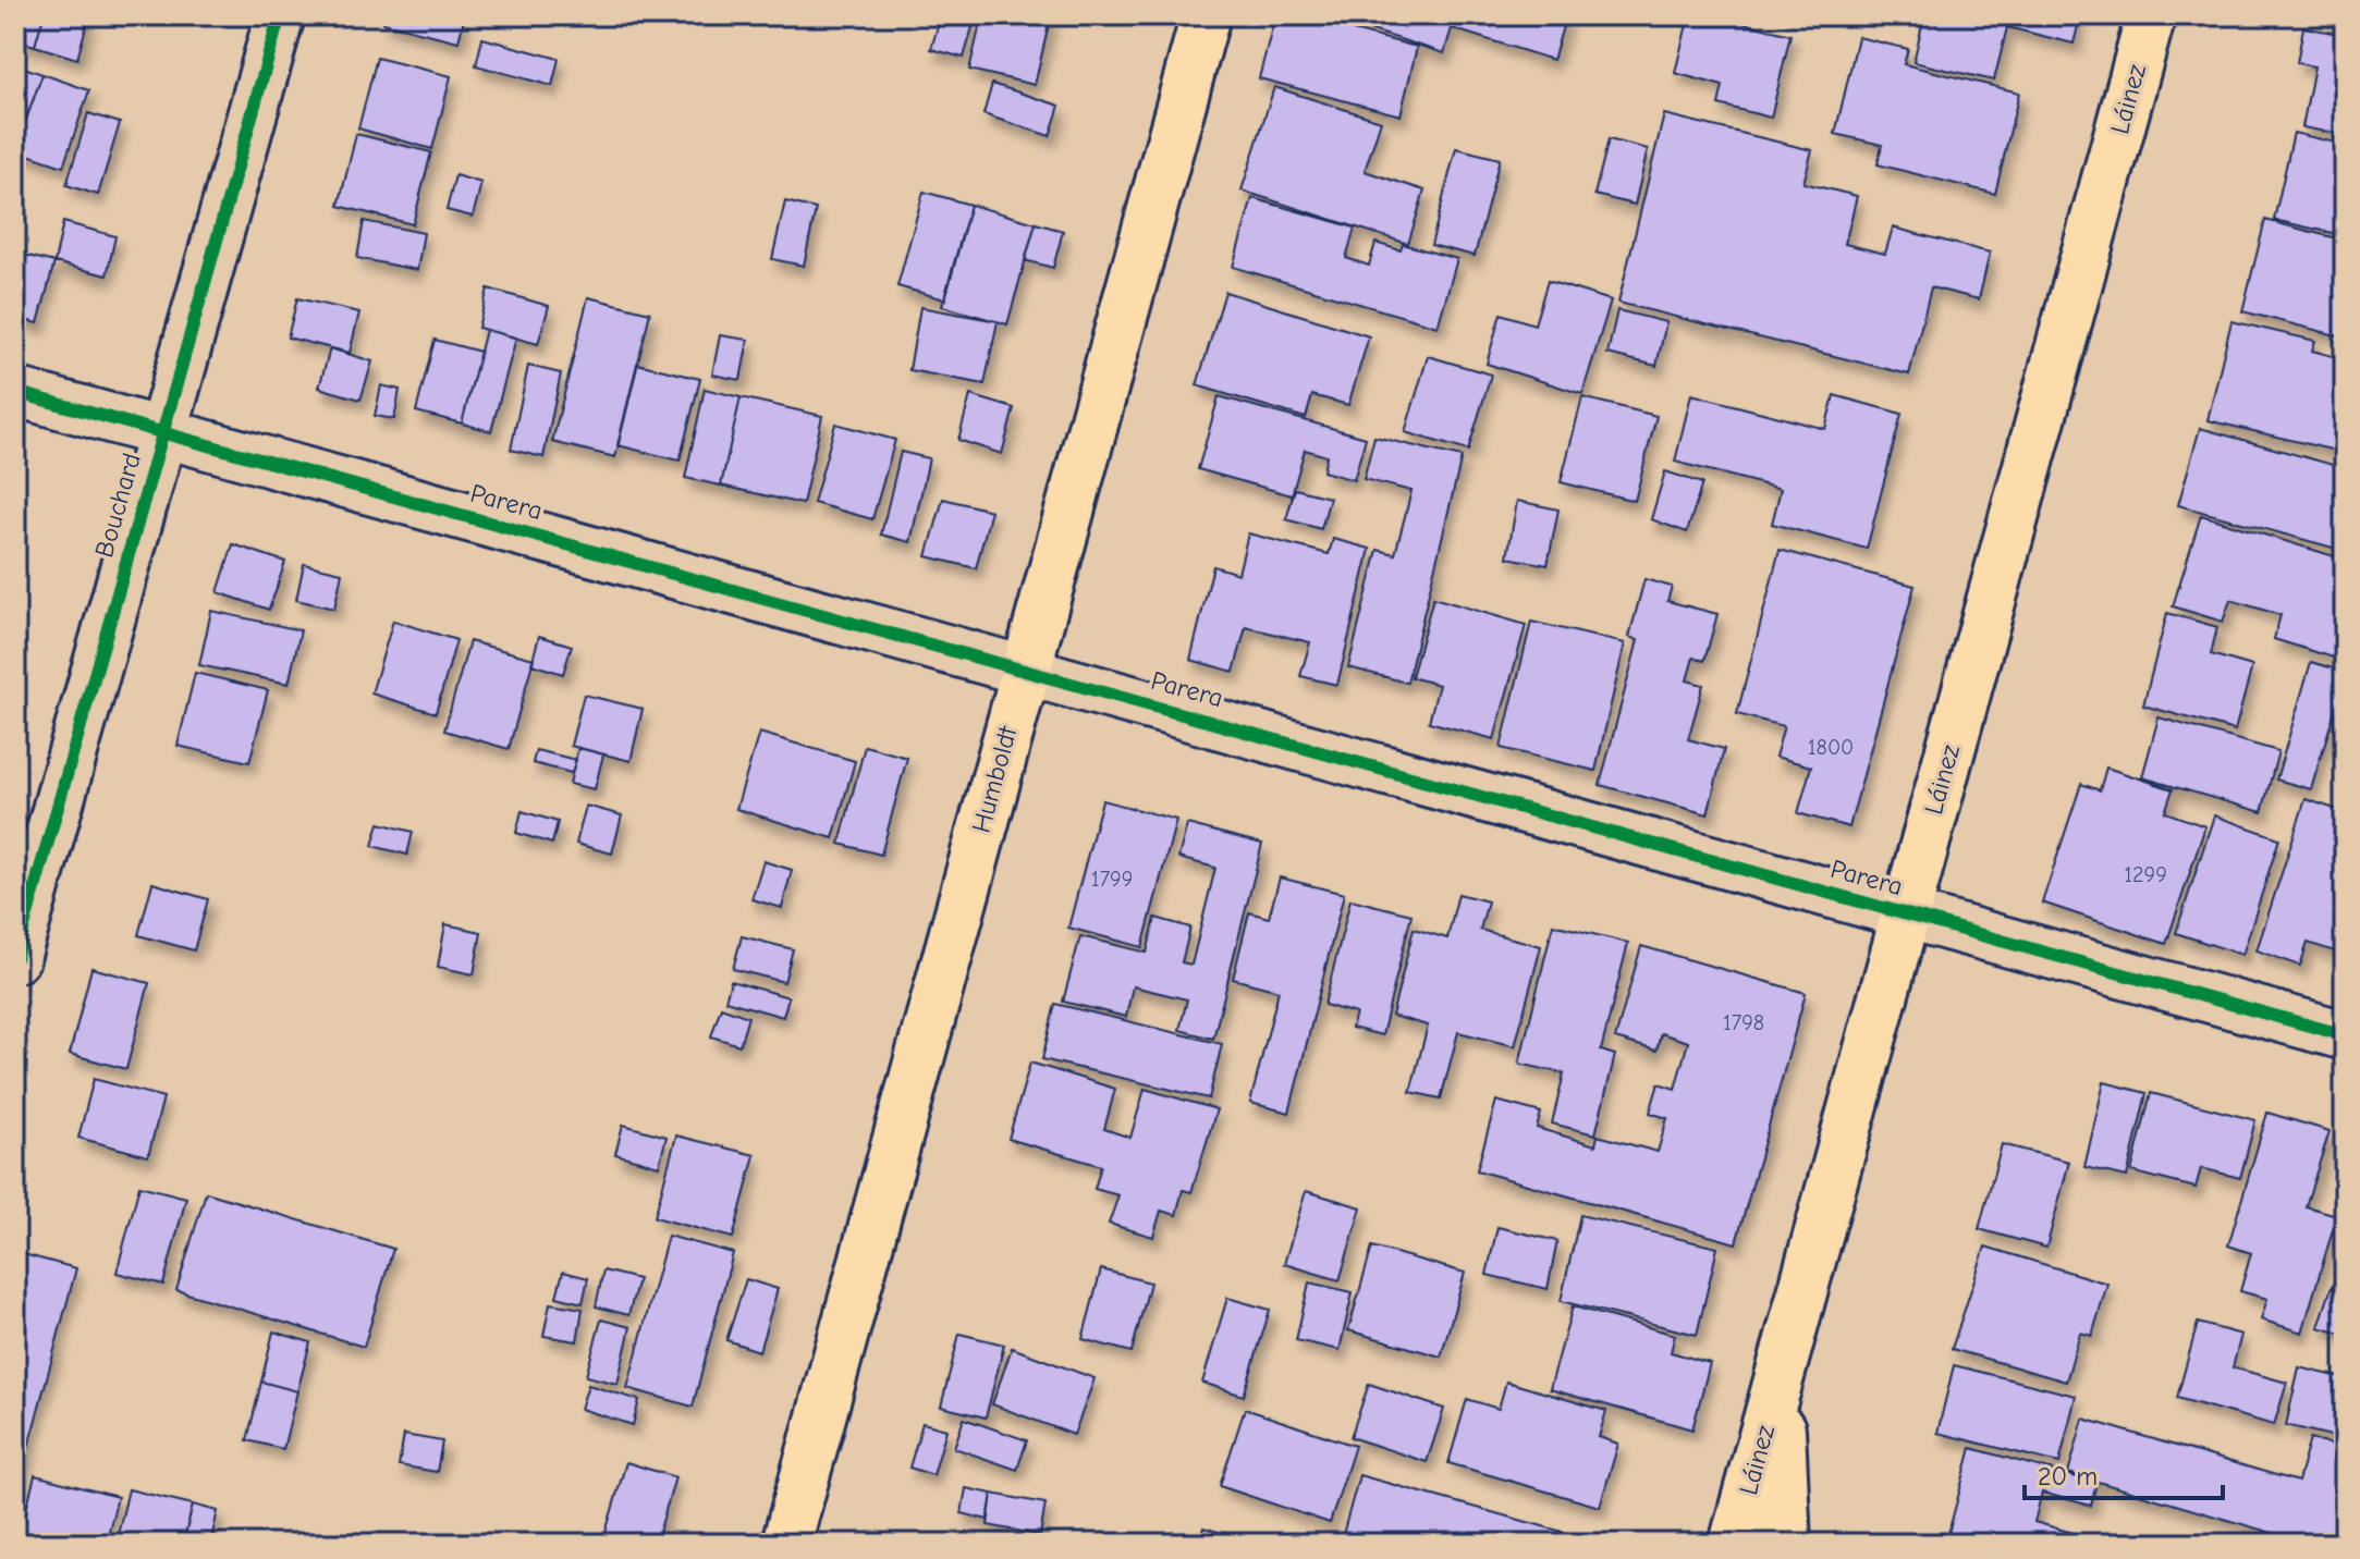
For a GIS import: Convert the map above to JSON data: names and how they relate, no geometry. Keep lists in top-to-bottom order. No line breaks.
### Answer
{"streets":{"main road":["Láinez","Humboldt"],"street":["Parera","Bouchard"]},"crossings":[["Láinez","Parera"],["Parera","Bouchard"],["Parera","Humboldt"]],"house_numbers":["1800","1299","1799","1798"],"scale_bar":"20 m"}
